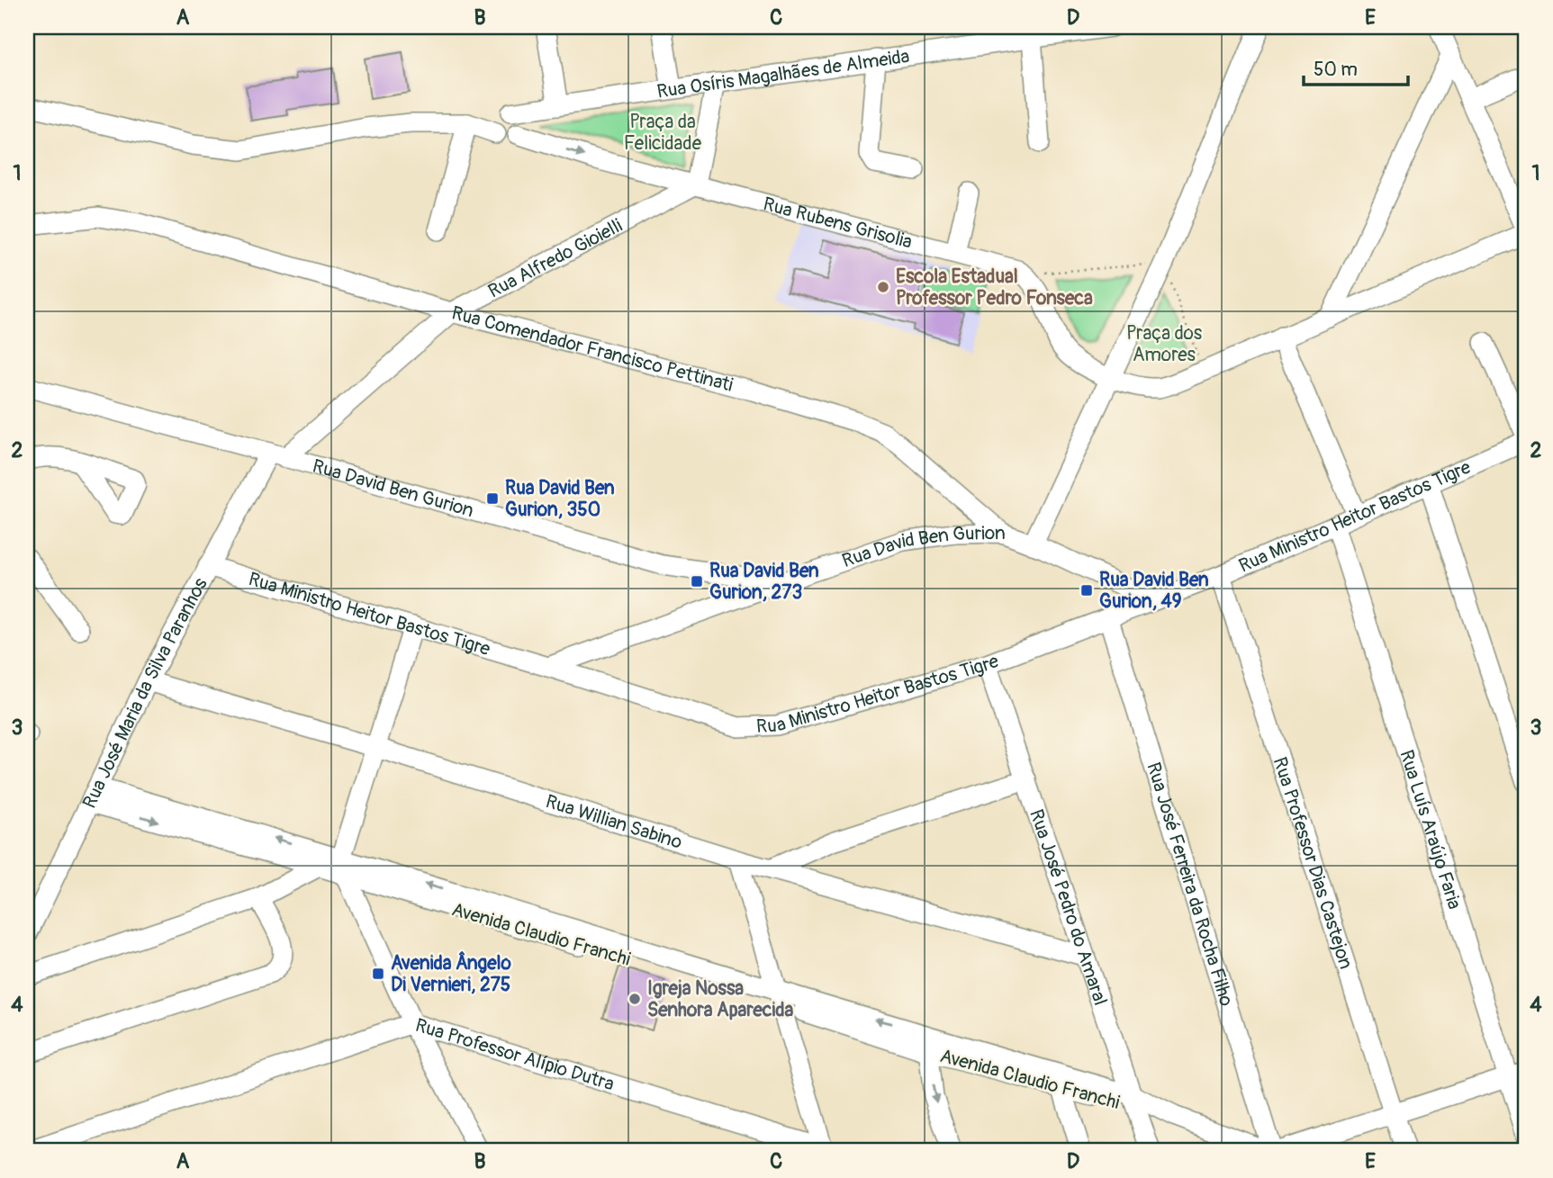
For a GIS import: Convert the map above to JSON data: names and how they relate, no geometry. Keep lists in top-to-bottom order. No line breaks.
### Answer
{"streets":{"street":["Rua Osíris Magalhães de Almeida","Rua Rubens Grisolia","Rua Alfredo Gioielli","Rua Comendador Francisco Pettinati","Rua David Ben Gurion","Rua Ministro Heitor Bastos Tigre","Rua José Maria da Silva Paranhos","Rua Willian Sabino","Rua Luís Araújo Faria","Rua Professor Dias Castejon","Rua José Ferreira da Rocha Filho","Rua José Pedro do Amaral","Avenida Claudio Franchi","Rua Professor Alípio Dutra"]},"crossings":[["Rua Osíris Magalhães de Almeida","Rua Rubens Grisolia"],["Rua Rubens Grisolia","Rua Alfredo Gioielli"],["Rua Alfredo Gioielli","Rua Comendador Francisco Pettinati"],["Rua Alfredo Gioielli","Rua David Ben Gurion"],["Rua Alfredo Gioielli","Rua José Maria da Silva Paranhos"],["Rua Comendador Francisco Pettinati","Rua David Ben Gurion"],["Rua David Ben Gurion","Rua Ministro Heitor Bastos Tigre"],["Rua David Ben Gurion","Rua José Maria da Silva Paranhos"],["Rua Ministro Heitor Bastos Tigre","Rua José Maria da Silva Paranhos"],["Rua Ministro Heitor Bastos Tigre","Rua Luís Araújo Faria"],["Rua Ministro Heitor Bastos Tigre","Rua Professor Dias Castejon"],["Rua Ministro Heitor Bastos Tigre","Rua José Ferreira da Rocha Filho"],["Rua Ministro Heitor Bastos Tigre","Rua José Pedro do Amaral"],["Rua José Maria da Silva Paranhos","Rua Willian Sabino"],["Rua José Maria da Silva Paranhos","Avenida Claudio Franchi"],["Rua Willian Sabino","Rua José Pedro do Amaral"],["Rua José Ferreira da Rocha Filho","Avenida Claudio Franchi"],["Rua José Pedro do Amaral","Avenida Claudio Franchi"]],"one_way":["Rua Rubens Grisolia"],"parks":["Praça da Felicidade","Praça dos Amores"],"places":{"other":["Escola Estadual Professor Pedro Fonseca","Igreja Nossa Senhora Aparecida"],"transit":["Rua David Ben Gurion, 350","Rua David Ben Gurion, 273","Rua David Ben Gurion, 49","Avenida Ângelo Di Vernieri, 275"]},"scale_bar":"50 m","grid":{"columns":["A","B","C","D","E"],"rows":["1","2","3","4"]}}
